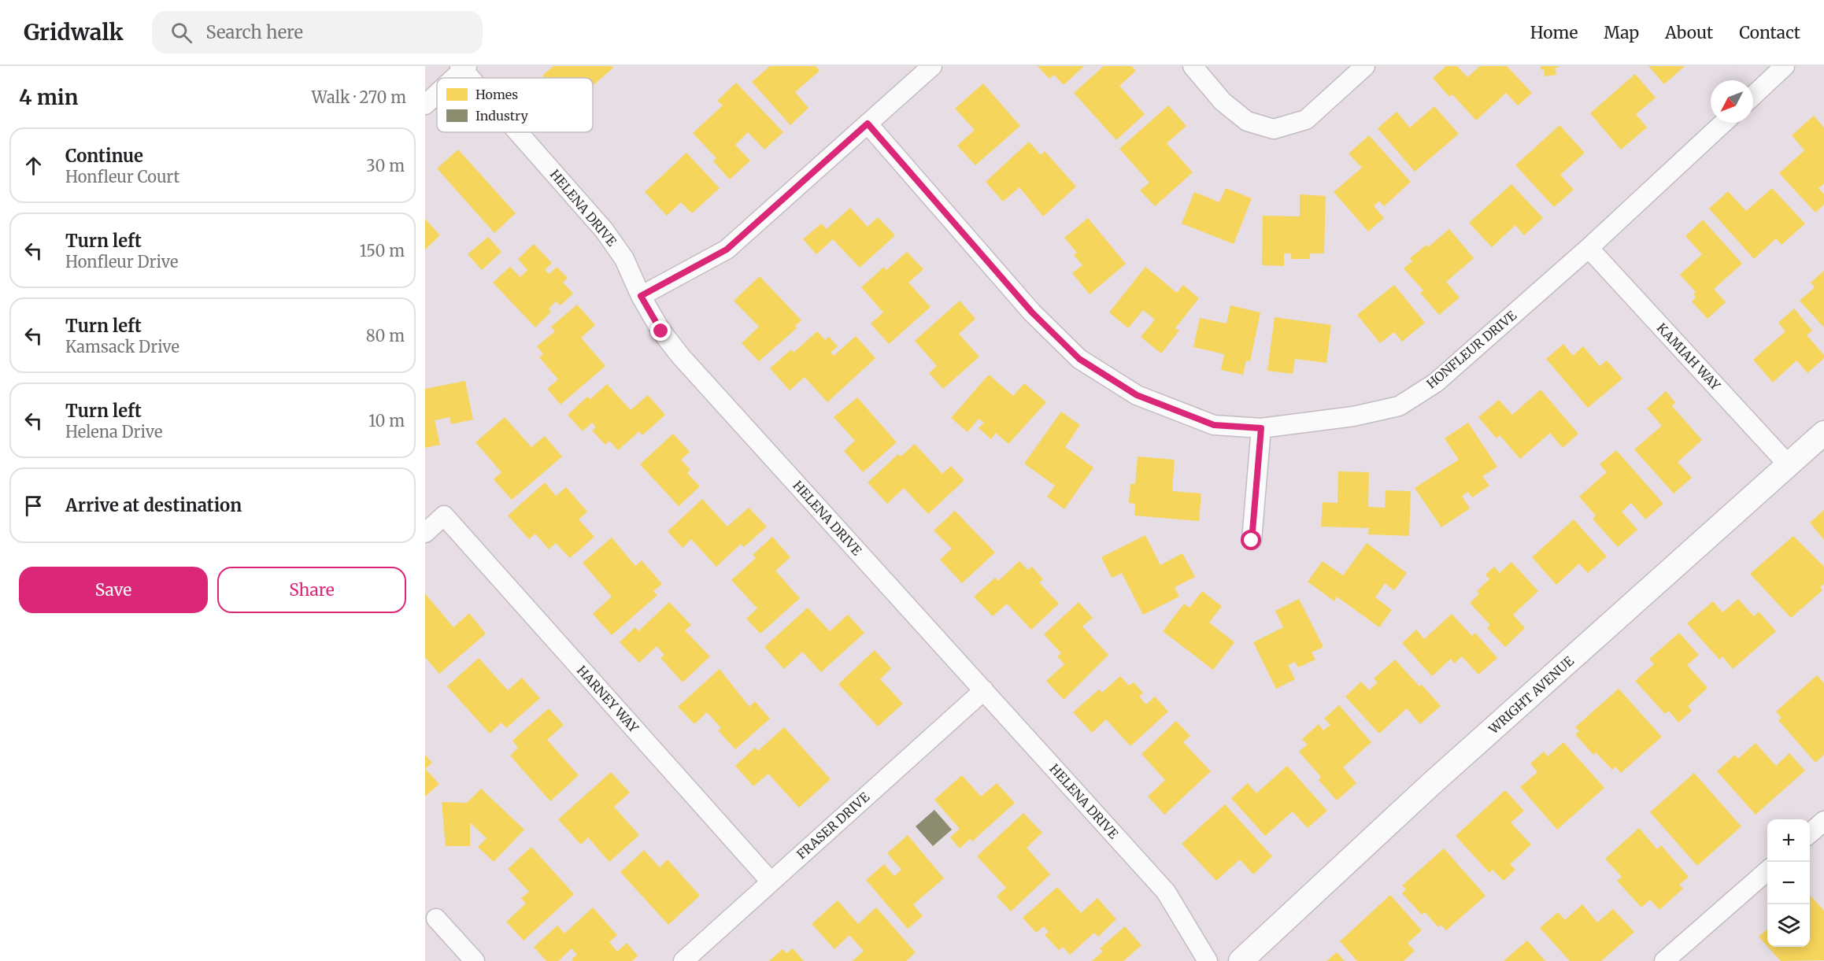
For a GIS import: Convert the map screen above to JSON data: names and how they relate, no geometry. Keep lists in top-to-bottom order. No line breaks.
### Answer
{"streets":{"street":["HELENA DRIVE","HONFLEUR DRIVE","KAMIAH WAY","WRIGHT AVENUE","HARNEY WAY","FRASER DRIVE"]},"crossings":[["HELENA DRIVE","FRASER DRIVE"],["HONFLEUR DRIVE","KAMIAH WAY"],["KAMIAH WAY","WRIGHT AVENUE"],["HARNEY WAY","FRASER DRIVE"]],"legend":["Homes","Industry"],"north":"bottom left","page":{"header":"Gridwalk","search":"Search here","nav":["Home","Map","About","Contact"],"heading":["4 min","Walk · 270 m"],"list":[["Continue","Honfleur Court","30 m"],["Turn left","Honfleur Drive","150 m"],["Turn left","Kamsack Drive","80 m"],["Turn left","Helena Drive","10 m"],"Arrive at destination"],"buttons":["Save","Share"],"map_buttons":["+","−"]}}
